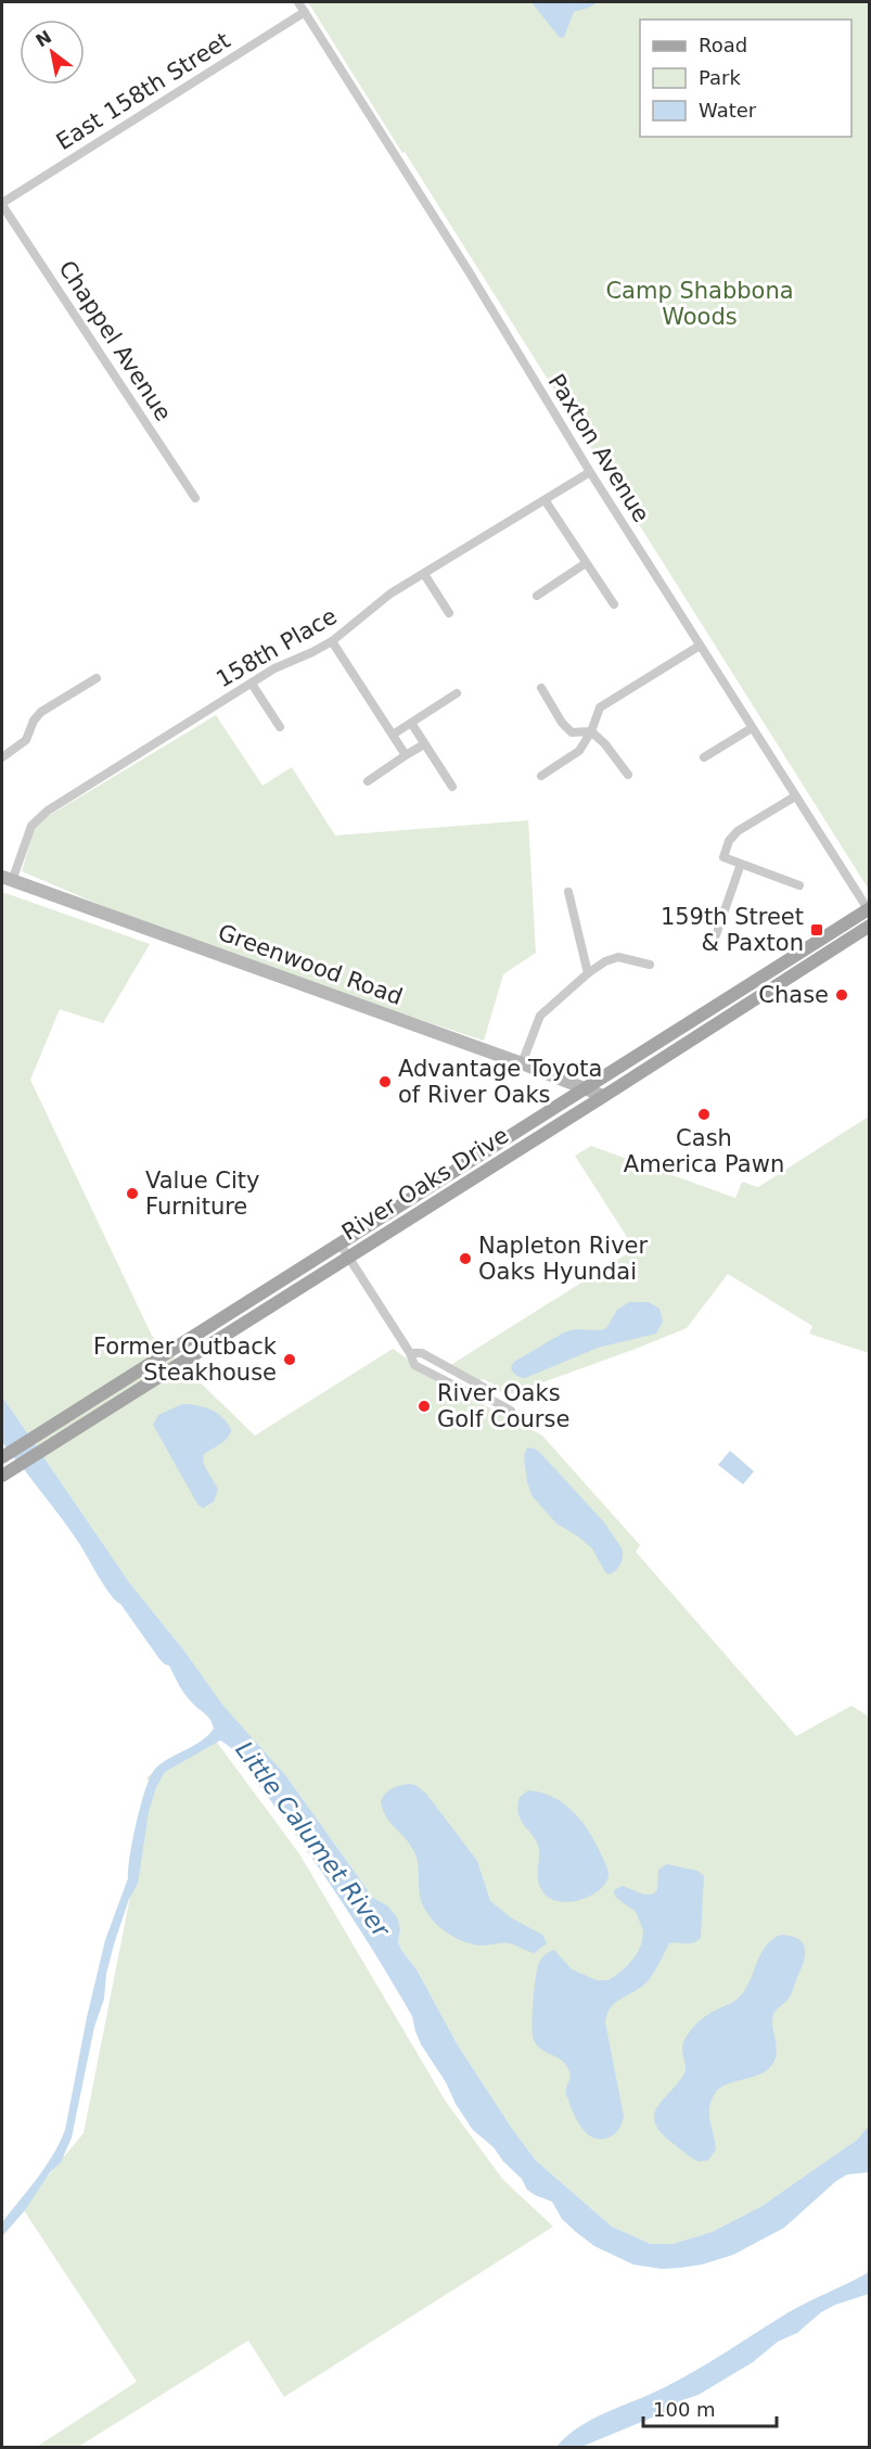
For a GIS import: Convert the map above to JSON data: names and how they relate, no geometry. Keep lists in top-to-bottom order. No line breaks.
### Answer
{"streets":{"main road":["River Oaks Drive"],"street":["East 158th Street","Chappel Avenue","Paxton Avenue","158th Place","Greenwood Road"]},"crossings":[["East 158th Street","Chappel Avenue"],["East 158th Street","Paxton Avenue"],["Paxton Avenue","158th Place"],["Paxton Avenue","River Oaks Drive"],["158th Place","Greenwood Road"],["Greenwood Road","River Oaks Drive"]],"water":["Little Calumet River"],"parks":["Camp Shabbona Woods"],"places":{"transit":["159th Street & Paxton"],"other":["Chase","Advantage Toyota of River Oaks","Cash America Pawn","Value City Furniture","Napleton River Oaks Hyundai","Former Outback Steakhouse","River Oaks Golf Course"]},"legend":["Road","Park","Water"],"scale_bar":"100 m","north":"top left"}
